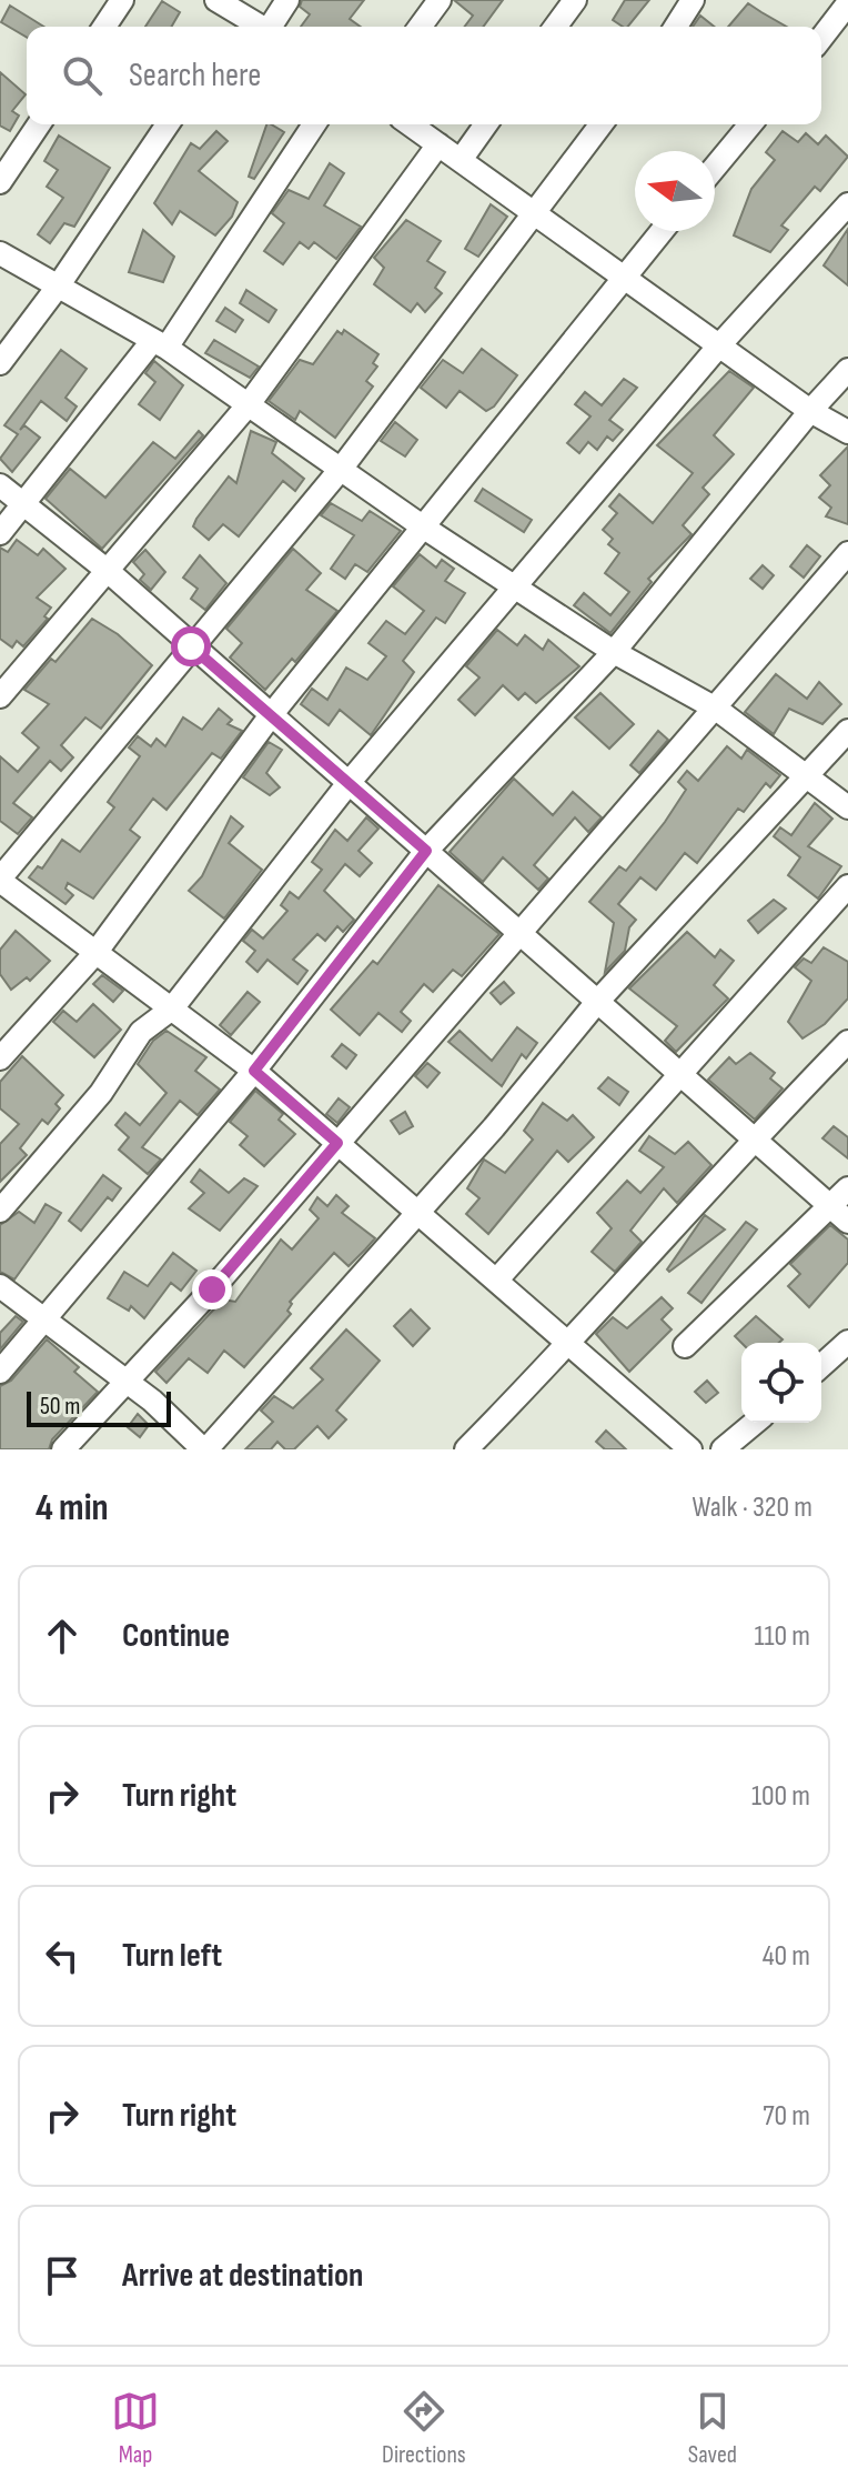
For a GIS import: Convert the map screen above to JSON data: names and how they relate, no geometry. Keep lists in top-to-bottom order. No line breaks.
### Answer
{"scale_bar":"50 m","north":"left","page":{"search":"Search here","scale":"50 m","heading":["4 min","Walk · 320 m"],"list":[["Continue","110 m"],["Turn right","100 m"],["Turn left","40 m"],["Turn right","70 m"],"Arrive at destination"],"nav":["Map","Directions","Saved"]}}
